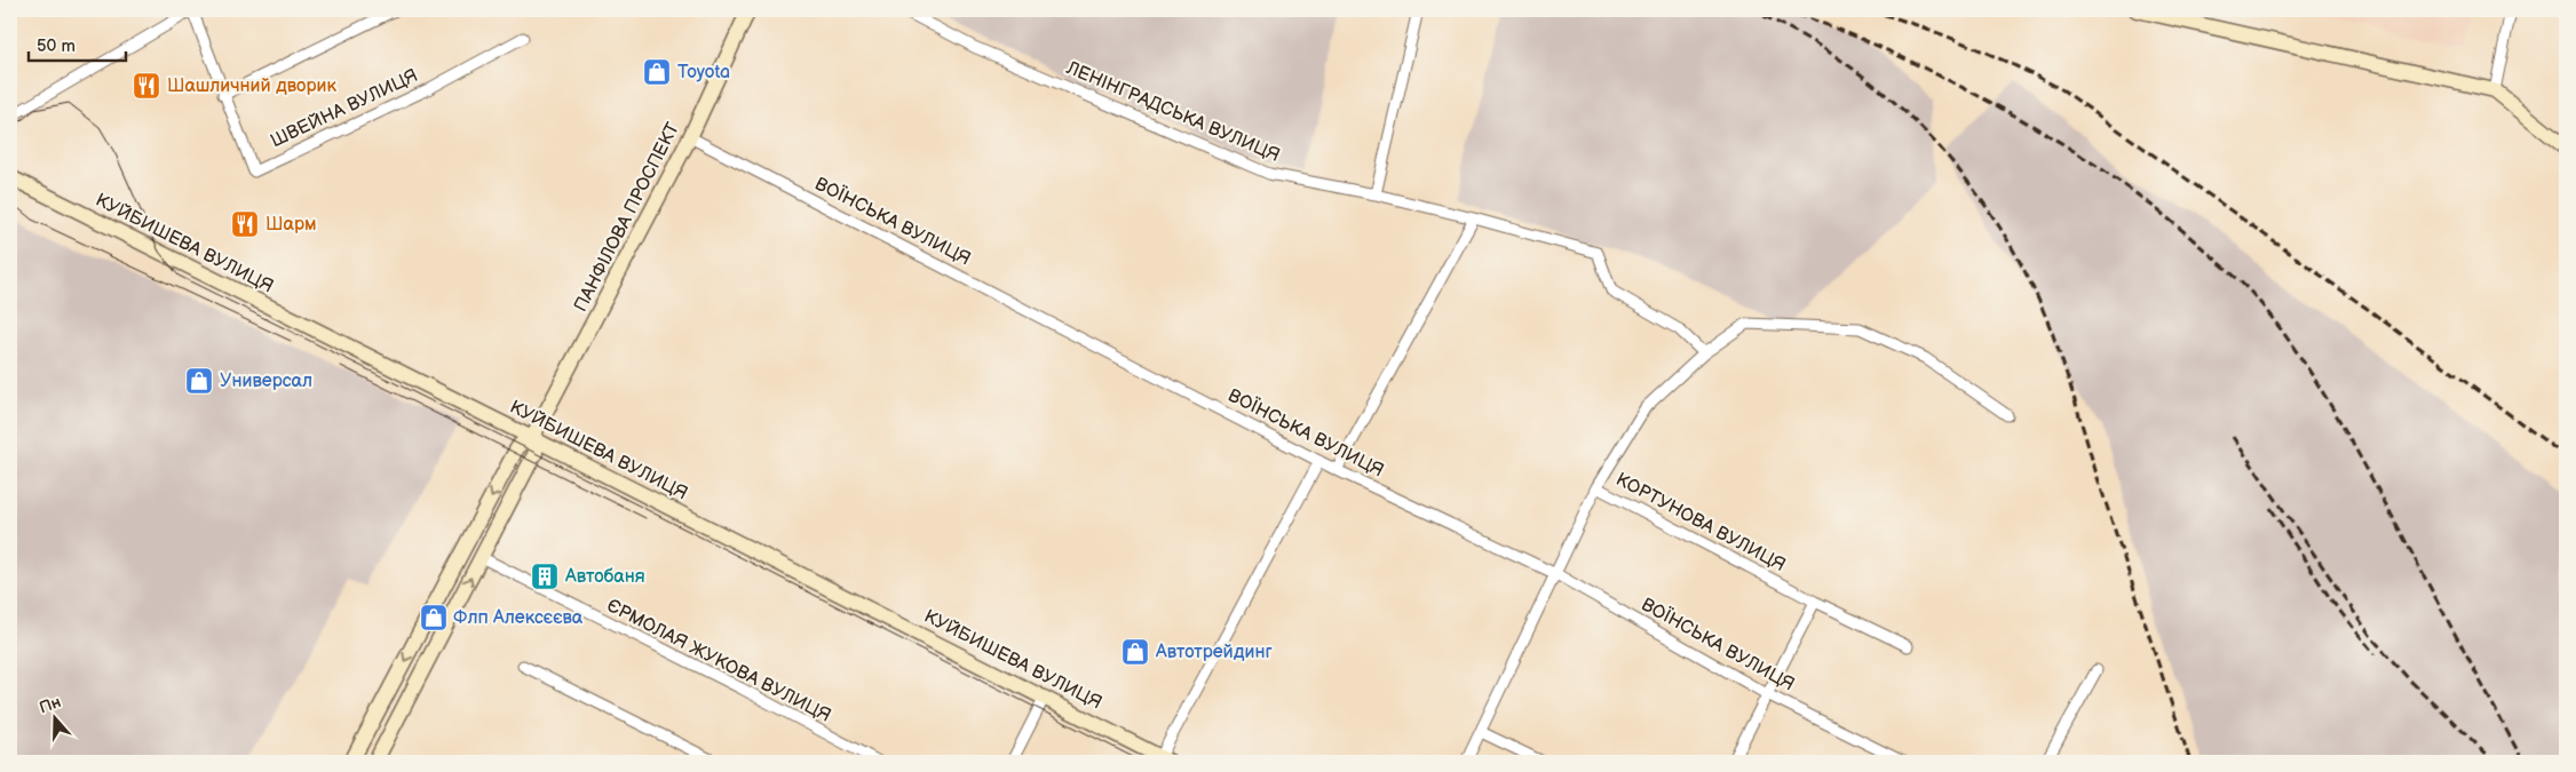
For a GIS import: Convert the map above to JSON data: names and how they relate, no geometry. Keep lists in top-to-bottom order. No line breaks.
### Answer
{"streets":{"main road":["ПАНФІЛОВА ПРОСПЕКТ","КУЙБИШЕВА ВУЛИЦЯ"],"street":["ШВЕЙНА ВУЛИЦЯ","ЛЕНІНГРАДСЬКА ВУЛИЦЯ","ВОЇНСЬКА ВУЛИЦЯ","КОРТУНОВА ВУЛИЦЯ","ЄРМОЛАЯ ЖУКОВА ВУЛИЦЯ"]},"crossings":[["ЛЕНІНГРАДСЬКА ВУЛИЦЯ","КОРТУНОВА ВУЛИЦЯ"],["ПАНФІЛОВА ПРОСПЕКТ","ВОЇНСЬКА ВУЛИЦЯ"],["ПАНФІЛОВА ПРОСПЕКТ","КУЙБИШЕВА ВУЛИЦЯ"]],"places":{"shop":["Toyota","Универсал","Флп Алексєєва","Автотрейдинг"],"restaurant":["Шашличний дворик","Шарм"],"building":["Автобаня"]},"scale_bar":"50 m","north":"top"}
